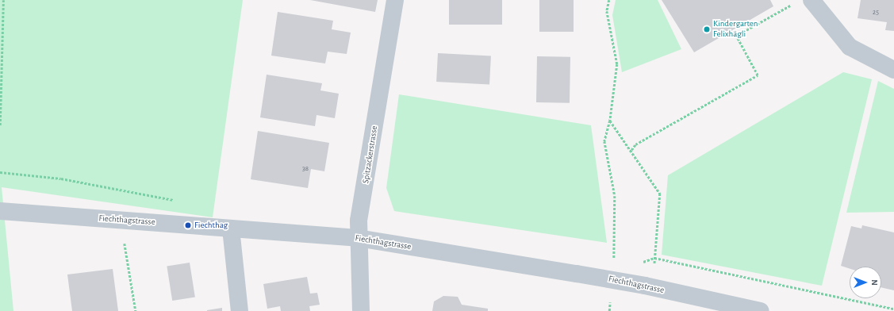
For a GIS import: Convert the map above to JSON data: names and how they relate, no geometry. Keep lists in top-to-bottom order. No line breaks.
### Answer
{"streets":{"street":["Spitzackerstrasse","Fiechthagstrasse"]},"crossings":[["Spitzackerstrasse","Fiechthagstrasse"]],"places":["Kindergarten Felixhägli","Fiechthag"],"house_numbers":["25","38"],"north":"right"}
